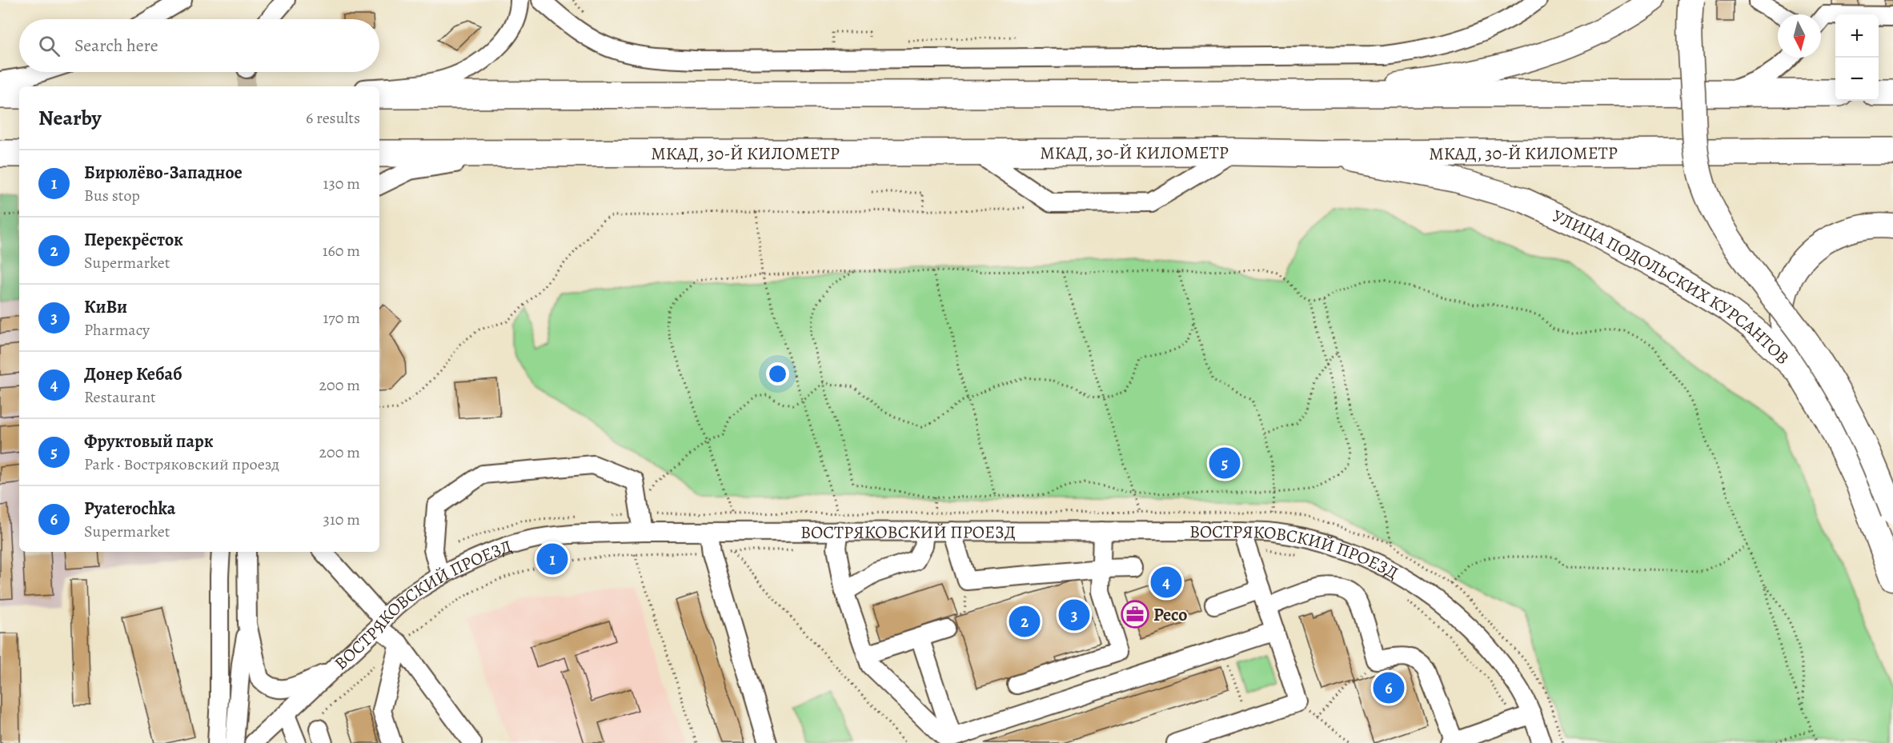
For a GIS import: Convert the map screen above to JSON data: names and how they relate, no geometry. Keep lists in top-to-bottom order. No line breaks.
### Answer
{"streets":{"highway":["МКАД, 30-Й КИЛОМЕТР"],"main road":["УЛИЦА ПОДОЛЬСКИХ КУРСАНТОВ"],"street":["ВОСТРЯКОВСКИЙ ПРОЕЗД"]},"crossings":[["МКАД, 30-Й КИЛОМЕТР","УЛИЦА ПОДОЛЬСКИХ КУРСАНТОВ"]],"places":{"office":["Ресо"]},"north":"bottom","page":{"map_buttons":["+","−"],"search":"Search here","heading":["Nearby","6 results"],"list":[{"mark":"1","name":"Бирюлёво-Западное","note":"Bus stop","value":"130 m"},{"mark":"2","name":"Перекрёсток","note":"Supermarket","value":"160 m"},{"mark":"3","name":"КиВи","note":"Pharmacy","value":"170 m"},{"mark":"4","name":"Донер Кебаб","note":"Restaurant","value":"200 m"},{"mark":"5","name":"Фруктовый парк","note":"Park · Востряковский проезд","value":"200 m"},{"mark":"6","name":"Pyaterochka","note":"Supermarket","value":"310 m"}],"pins":["5","1","4","3","2","6"]}}
